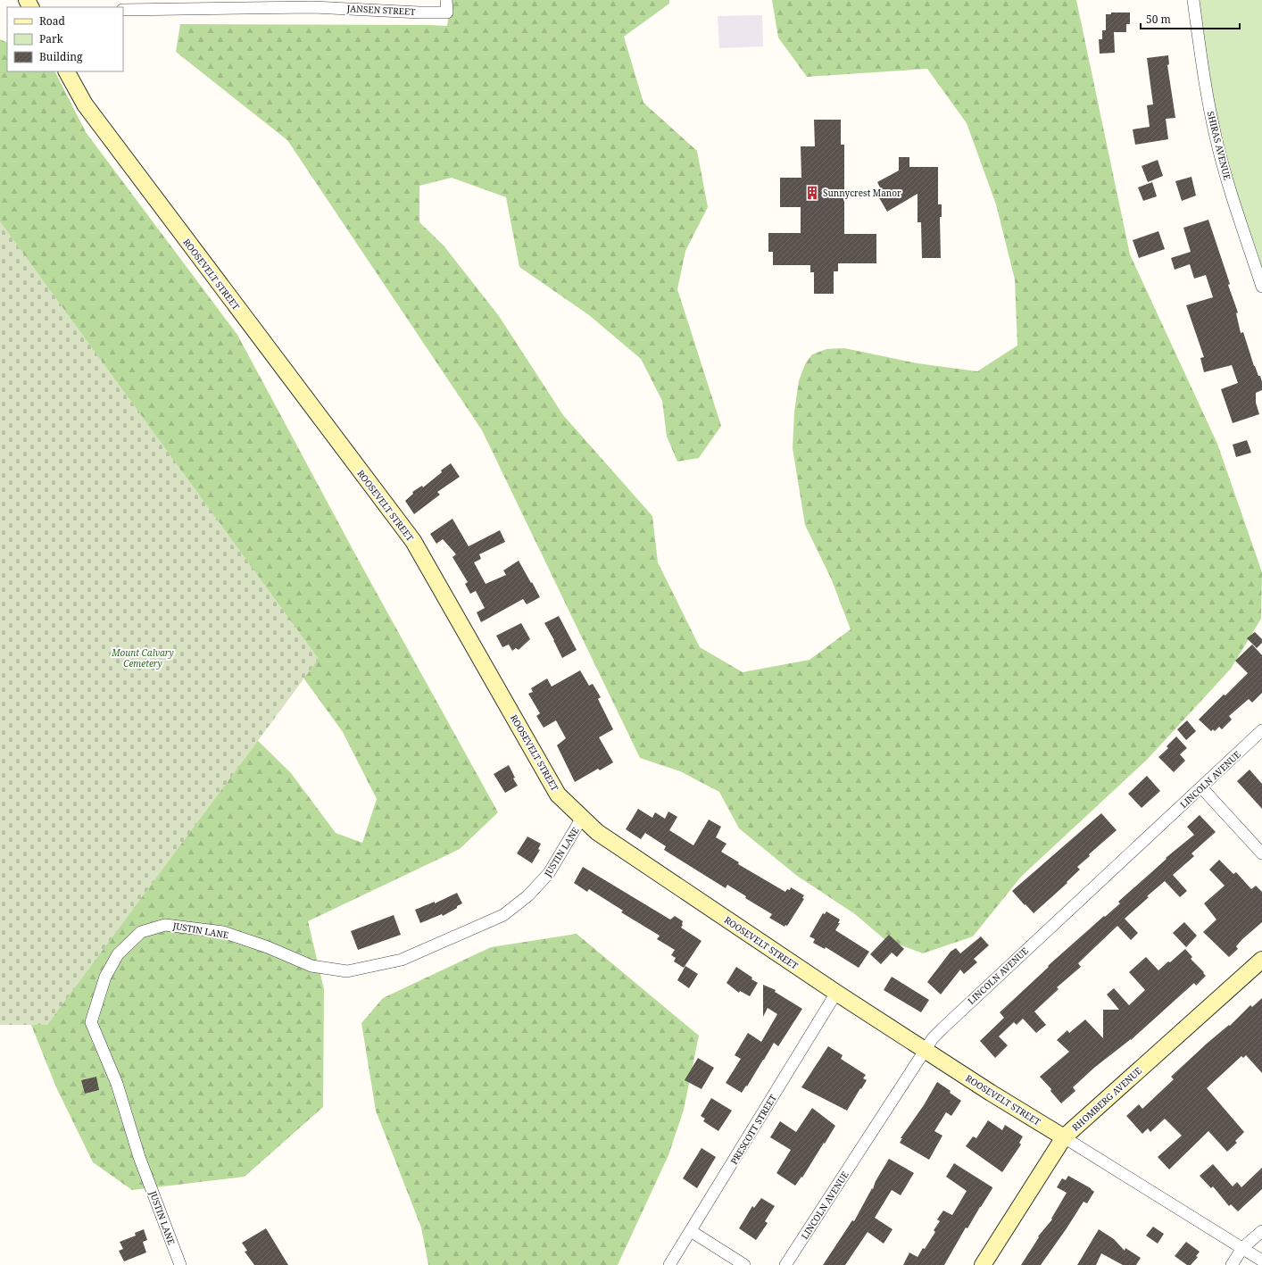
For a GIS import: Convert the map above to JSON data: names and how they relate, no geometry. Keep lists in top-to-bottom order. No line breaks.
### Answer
{"streets":{"street":["JANSEN STREET","SHIRAS AVENUE","ROOSEVELT STREET","LINCOLN AVENUE","JUSTIN LANE","RHOMBERG AVENUE","PRESCOTT STREET"]},"crossings":[["ROOSEVELT STREET","LINCOLN AVENUE"],["ROOSEVELT STREET","JUSTIN LANE"],["ROOSEVELT STREET","RHOMBERG AVENUE"],["ROOSEVELT STREET","PRESCOTT STREET"]],"parks":["Mount Calvary Cemetery"],"places":{"building":["Sunnycrest Manor"]},"legend":["Road","Park","Building"],"scale_bar":"50 m"}
